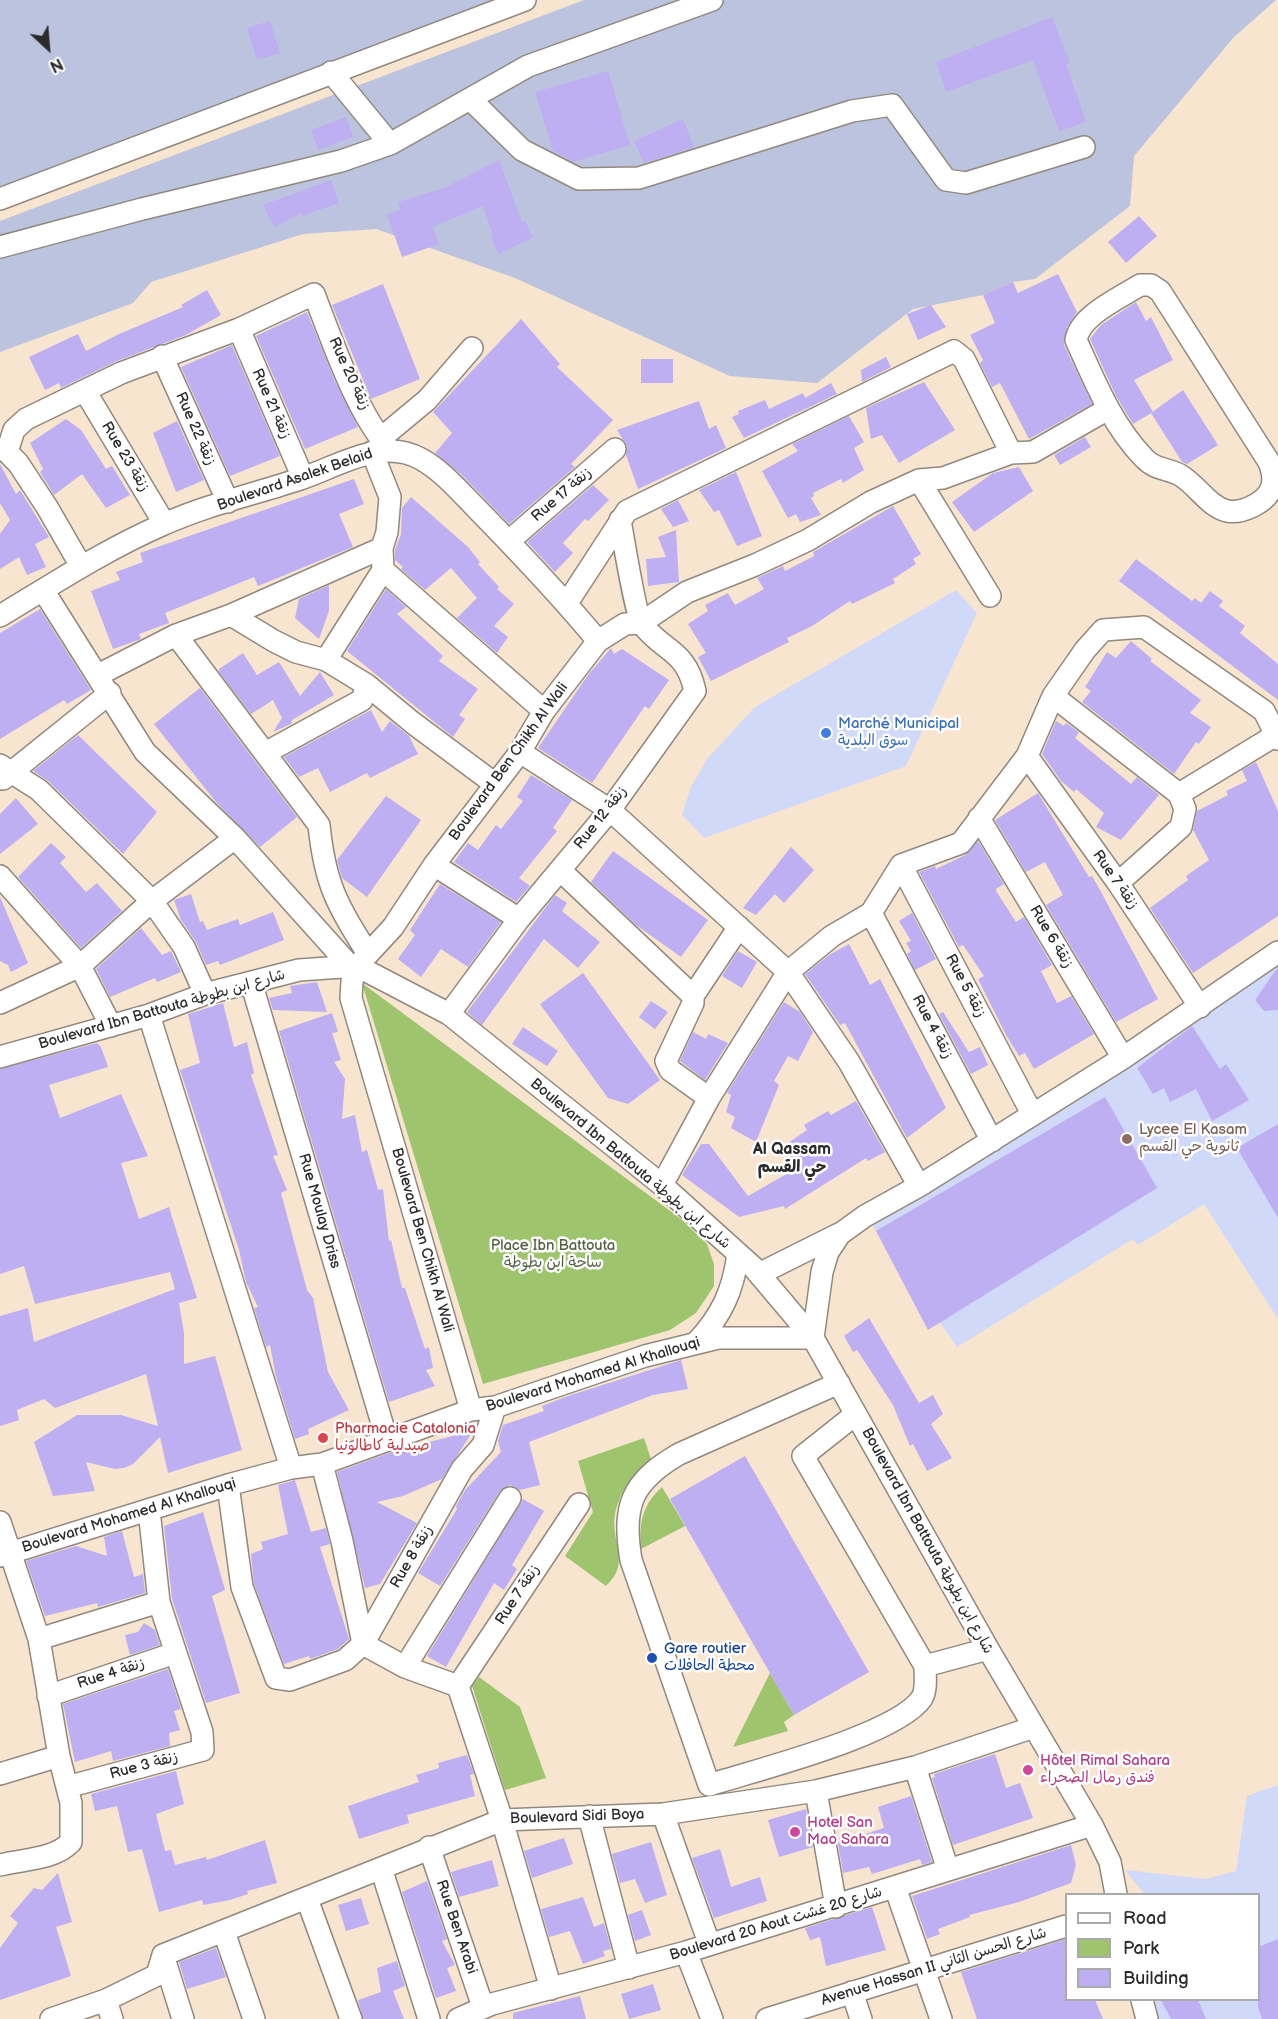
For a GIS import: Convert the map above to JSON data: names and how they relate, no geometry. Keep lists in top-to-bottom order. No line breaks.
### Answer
{"streets":{"street":["Rue 20 زنقة","Rue 21 زنقة","Rue 22 زنقة","Rue 23 زنقة","Boulevard Asalek Belaid","Rue 17 زنقة","Boulevard Ben Chikh Al Wali","Rue 12 زنقة","Rue 7 زنقة","Rue 6 زنقة","Rue 5 زنقة","Boulevard Ibn Battouta شارع ابن بطوطة","Rue 4 زنقة","Rue Moulay Driss","Boulevard Mohamed Al Khallouqi","Rue 8 زنقة","Rue 3 زنقة","Boulevard Sidi Boya","Boulevard 20 Aout شارع 20 غشت","Rue Ben Arabi","Avenue Hassan II شارع الحسن الثاني"]},"crossings":[["Rue 20 زنقة","Rue 21 زنقة"],["Rue 20 زنقة","Boulevard Asalek Belaid"],["Rue 21 زنقة","Boulevard Asalek Belaid"],["Rue 22 زنقة","Boulevard Asalek Belaid"],["Rue 23 زنقة","Boulevard Asalek Belaid"],["Boulevard Asalek Belaid","Rue 17 زنقة"],["Boulevard Asalek Belaid","Boulevard Ben Chikh Al Wali"],["Boulevard Ben Chikh Al Wali","Rue 12 زنقة"],["Boulevard Ben Chikh Al Wali","Boulevard Ibn Battouta شارع ابن بطوطة"],["Boulevard Ben Chikh Al Wali","Boulevard Mohamed Al Khallouqi"],["Rue 12 زنقة","Boulevard Ibn Battouta شارع ابن بطوطة"],["Boulevard Ibn Battouta شارع ابن بطوطة","Rue Moulay Driss"],["Boulevard Ibn Battouta شارع ابن بطوطة","Boulevard Mohamed Al Khallouqi"],["Boulevard Ibn Battouta شارع ابن بطوطة","Boulevard Sidi Boya"],["Boulevard Ibn Battouta شارع ابن بطوطة","Boulevard 20 Aout شارع 20 غشت"],["Rue 4 زنقة","Rue 3 زنقة"],["Rue Moulay Driss","Boulevard Mohamed Al Khallouqi"],["Boulevard Mohamed Al Khallouqi","Rue 8 زنقة"],["Boulevard Sidi Boya","Rue Ben Arabi"],["Boulevard 20 Aout شارع 20 غشت","Rue Ben Arabi"]],"districts":["Al Qassam حي القسم"],"parks":["Place Ibn Battouta ساحة ابن بطوطة"],"places":["Marché Municipal سوق البلدية","Lycee El Kasam ثانوية حي القسم","Pharmacie Catalonia صيدلية كاطالونيا","Gare routier محطة الحافلات","Hôtel Rimal Sahara فندق رمال الصحراء","Hotel San Mao Sahara"],"legend":["Road","Park","Building"],"north":"bottom right"}
